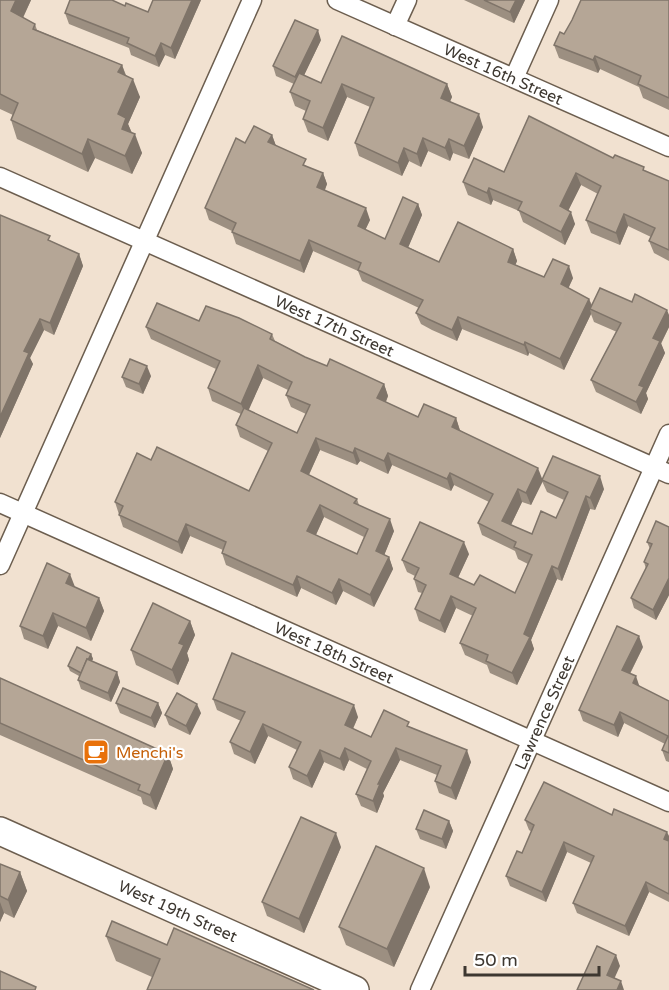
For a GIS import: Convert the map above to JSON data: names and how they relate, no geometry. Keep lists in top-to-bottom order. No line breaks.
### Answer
{"streets":{"street":["West 16th Street","West 17th Street","West 18th Street","Lawrence Street","West 19th Street"]},"crossings":[["West 17th Street","Lawrence Street"],["West 18th Street","Lawrence Street"]],"places":{"cafe":["Menchi's"]},"scale_bar":"50 m"}
